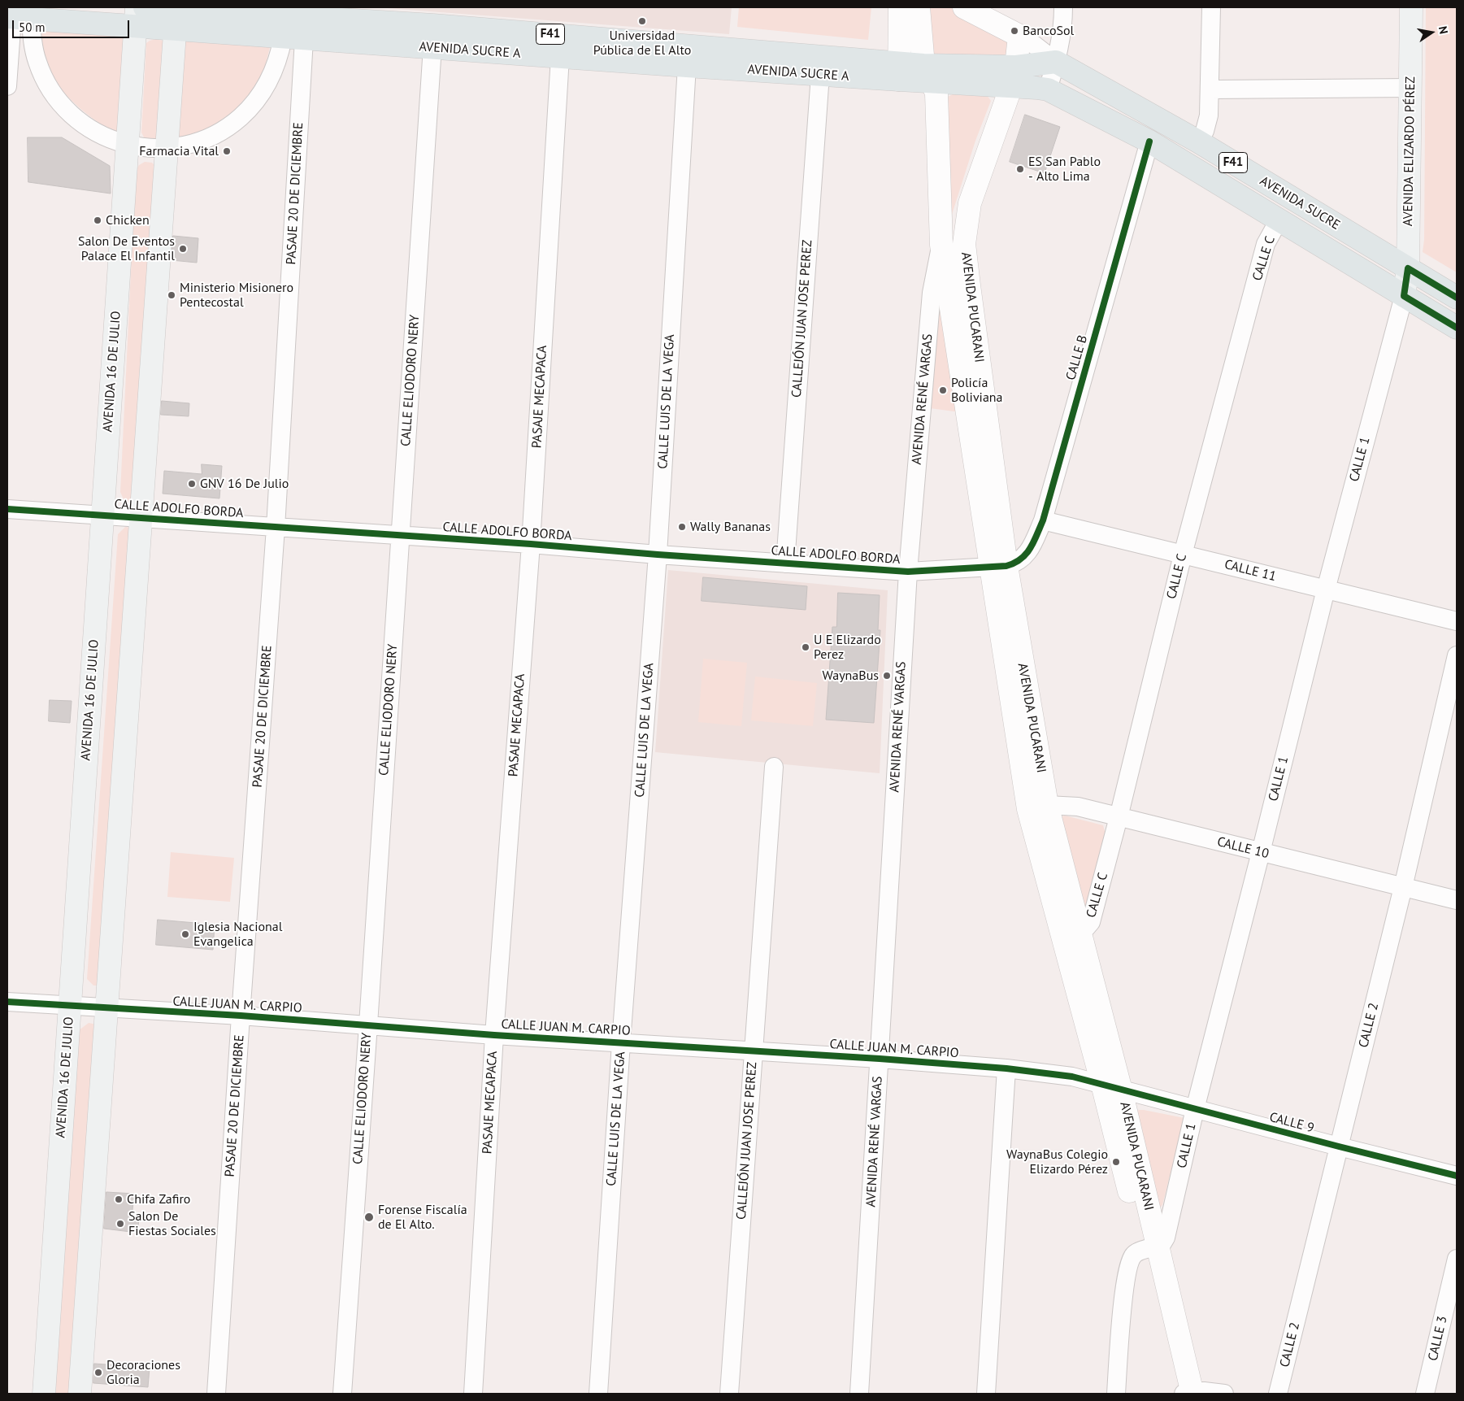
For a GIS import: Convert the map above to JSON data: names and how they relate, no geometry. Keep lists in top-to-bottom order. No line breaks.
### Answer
{"streets":{"main road":["F41","AVENIDA SUCRE A","AVENIDA ELIZARDO PÉREZ","AVENIDA SUCRE","AVENIDA 16 DE JULIO"],"street":["PASAJE 20 DE DICIEMBRE","CALLE C","AVENIDA PUCARANI","CALLEJÓN JUAN JOSE PEREZ","CALLE B","CALLE ELIODORO NERY","PASAJE MECAPACA","AVENIDA RENÉ VARGAS","CALLE LUIS DE LA VEGA","CALLE 1","CALLE ADOLFO BORDA","CALLE 11","CALLE 10","CALLE JUAN M. CARPIO","CALLE 2","CALLE 9","CALLE 3"]},"crossings":[["F41","AVENIDA SUCRE A"],["F41","AVENIDA SUCRE"],["F41","AVENIDA PUCARANI"],["F41","CALLE B"],["F41","AVENIDA RENÉ VARGAS"],["AVENIDA SUCRE A","PASAJE 20 DE DICIEMBRE"],["AVENIDA SUCRE A","CALLEJÓN JUAN JOSE PEREZ"],["AVENIDA SUCRE A","AVENIDA 16 DE JULIO"],["AVENIDA SUCRE A","CALLE ELIODORO NERY"],["AVENIDA SUCRE A","PASAJE MECAPACA"],["AVENIDA SUCRE A","AVENIDA RENÉ VARGAS"],["AVENIDA SUCRE A","CALLE LUIS DE LA VEGA"],["AVENIDA ELIZARDO PÉREZ","AVENIDA SUCRE"],["AVENIDA ELIZARDO PÉREZ","CALLE 1"],["PASAJE 20 DE DICIEMBRE","CALLE ADOLFO BORDA"],["PASAJE 20 DE DICIEMBRE","CALLE JUAN M. CARPIO"],["AVENIDA SUCRE","CALLE C"],["AVENIDA SUCRE","CALLE B"],["AVENIDA SUCRE","CALLE 1"],["CALLE C","AVENIDA PUCARANI"],["CALLE C","CALLE 11"],["CALLE C","CALLE 10"],["AVENIDA PUCARANI","CALLE B"],["AVENIDA PUCARANI","AVENIDA RENÉ VARGAS"],["AVENIDA PUCARANI","CALLE 1"],["AVENIDA PUCARANI","CALLE ADOLFO BORDA"],["AVENIDA PUCARANI","CALLE 10"],["AVENIDA PUCARANI","CALLE JUAN M. CARPIO"],["AVENIDA PUCARANI","CALLE 9"],["CALLEJÓN JUAN JOSE PEREZ","CALLE ADOLFO BORDA"],["CALLEJÓN JUAN JOSE PEREZ","CALLE JUAN M. CARPIO"],["CALLE B","CALLE ADOLFO BORDA"],["CALLE B","CALLE 11"],["AVENIDA 16 DE JULIO","CALLE ADOLFO BORDA"],["AVENIDA 16 DE JULIO","CALLE JUAN M. CARPIO"],["CALLE ELIODORO NERY","CALLE ADOLFO BORDA"],["CALLE ELIODORO NERY","CALLE JUAN M. CARPIO"],["PASAJE MECAPACA","CALLE ADOLFO BORDA"],["PASAJE MECAPACA","CALLE JUAN M. CARPIO"],["AVENIDA RENÉ VARGAS","CALLE ADOLFO BORDA"],["AVENIDA RENÉ VARGAS","CALLE JUAN M. CARPIO"],["CALLE LUIS DE LA VEGA","CALLE ADOLFO BORDA"],["CALLE LUIS DE LA VEGA","CALLE JUAN M. CARPIO"],["CALLE 1","CALLE 11"],["CALLE 1","CALLE 10"],["CALLE 1","CALLE 9"],["CALLE 10","CALLE 2"],["CALLE JUAN M. CARPIO","CALLE 9"],["CALLE 2","CALLE 9"]],"places":["Universidad Pública de El Alto","BancoSol","Farmacia Vital","ES San Pablo - Alto Lima","Chicken","Salon De Eventos Palace El Infantil","Ministerio Misionero Pentecostal","Policía Boliviana","GNV 16 De Julio","Wally Bananas","U E Elizardo Perez","WaynaBus","Iglesia Nacional Evangelica","WaynaBus Colegio Elizardo Pérez","Chifa Zafiro","Forense Fiscalía de El Alto.","Salon De Fiestas Sociales","Decoraciones Gloria"],"scale_bar":"50 m","north":"right"}
